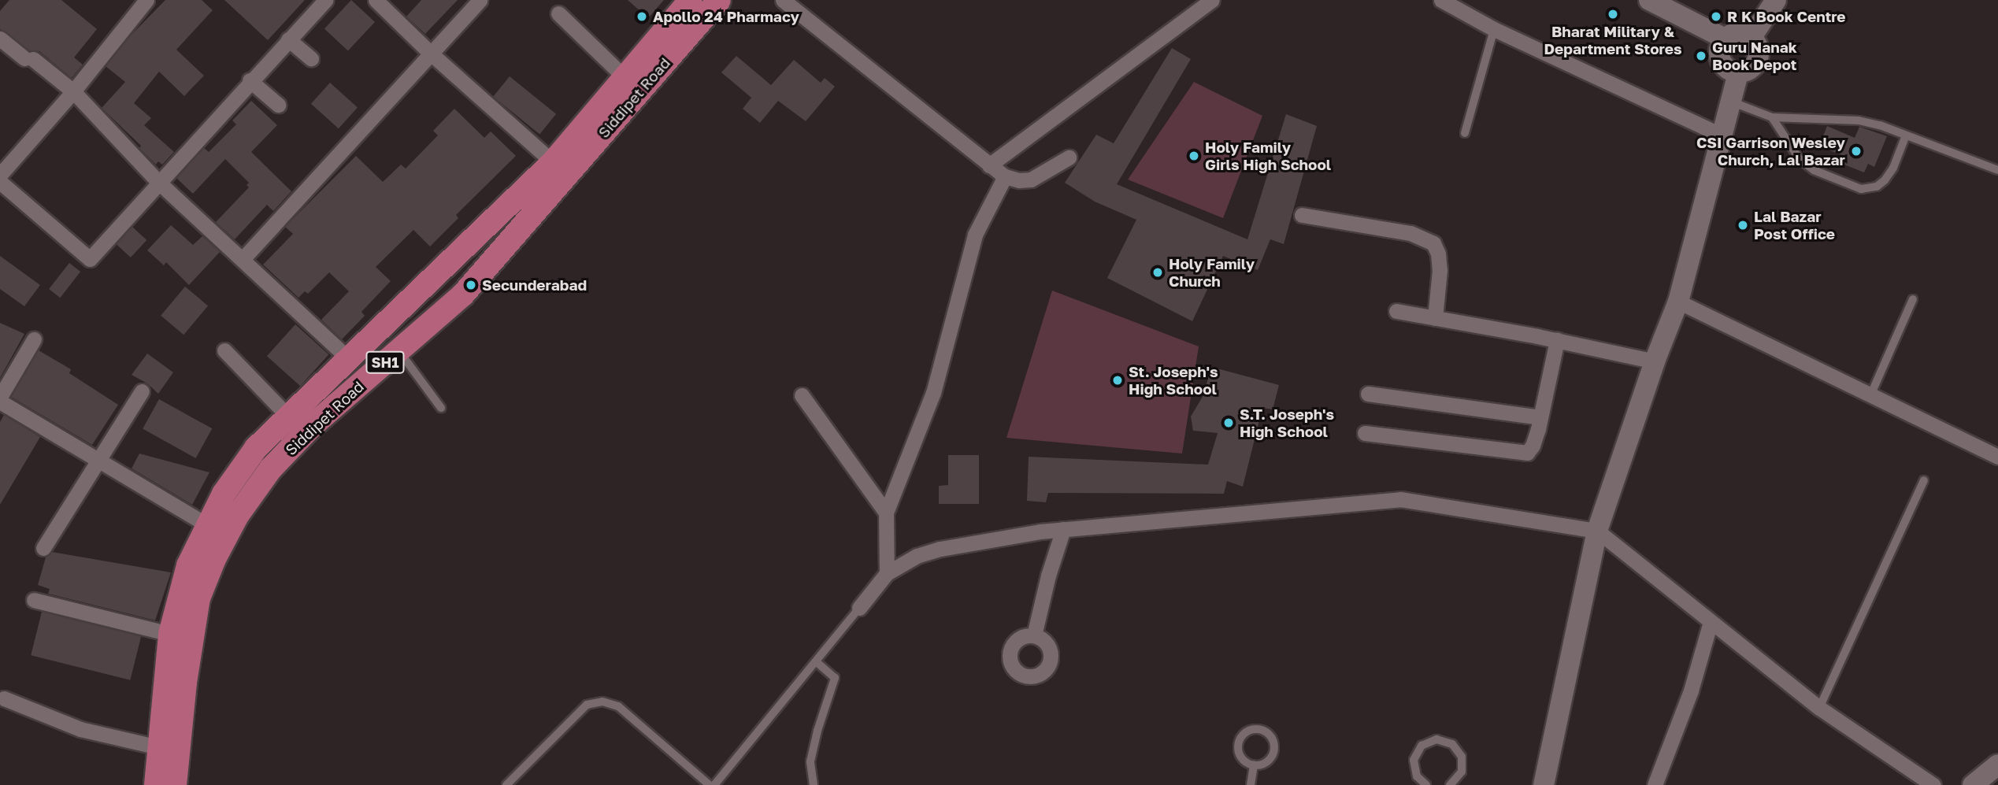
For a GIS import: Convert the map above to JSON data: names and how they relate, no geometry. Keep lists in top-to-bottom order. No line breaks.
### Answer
{"streets":{"main road":["Siddipet Road","SH1"]},"places":["Bharat Military & Department Stores","Apollo 24 Pharmacy","R K Book Centre","Guru Nanak Book Depot","CSI Garrison Wesley Church, Lal Bazar","Holy Family Girls High School","Lal Bazar Post Office","Holy Family Church","Secunderabad","St. Joseph's High School","S.T. Joseph's High School"]}
